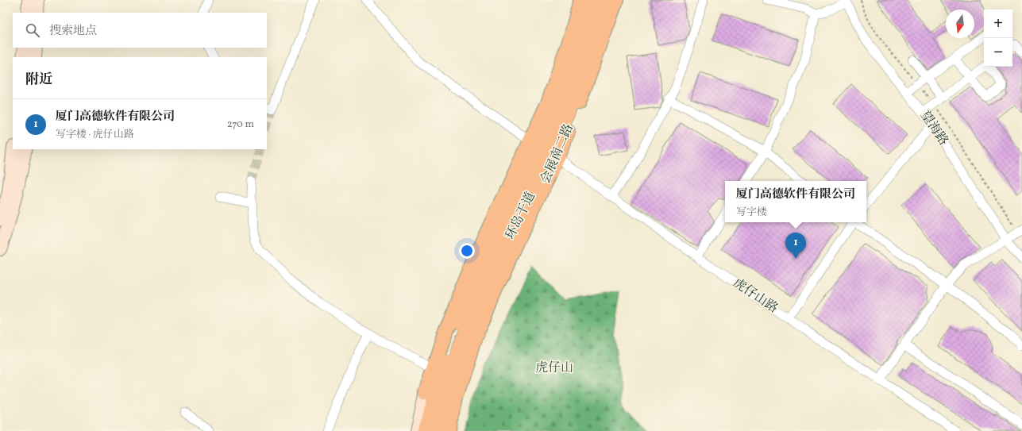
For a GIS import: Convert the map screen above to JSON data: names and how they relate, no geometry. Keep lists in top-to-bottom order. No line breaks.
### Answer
{"streets":{"highway":["环岛干道"],"main road":["会展南二路"],"street":["望海路","虎仔山路"]},"crossings":[["会展南二路","虎仔山路"]],"parks":["虎仔山"],"north":"bottom","page":{"map_buttons":["+","−"],"search":"搜索地点","heading":"附近","list":[{"mark":"1","name":"厦门高德软件有限公司","note":"写字楼 · 虎仔山路","value":"270 m"}],"popup":["厦门高德软件有限公司","写字楼"],"pins":"1"}}
